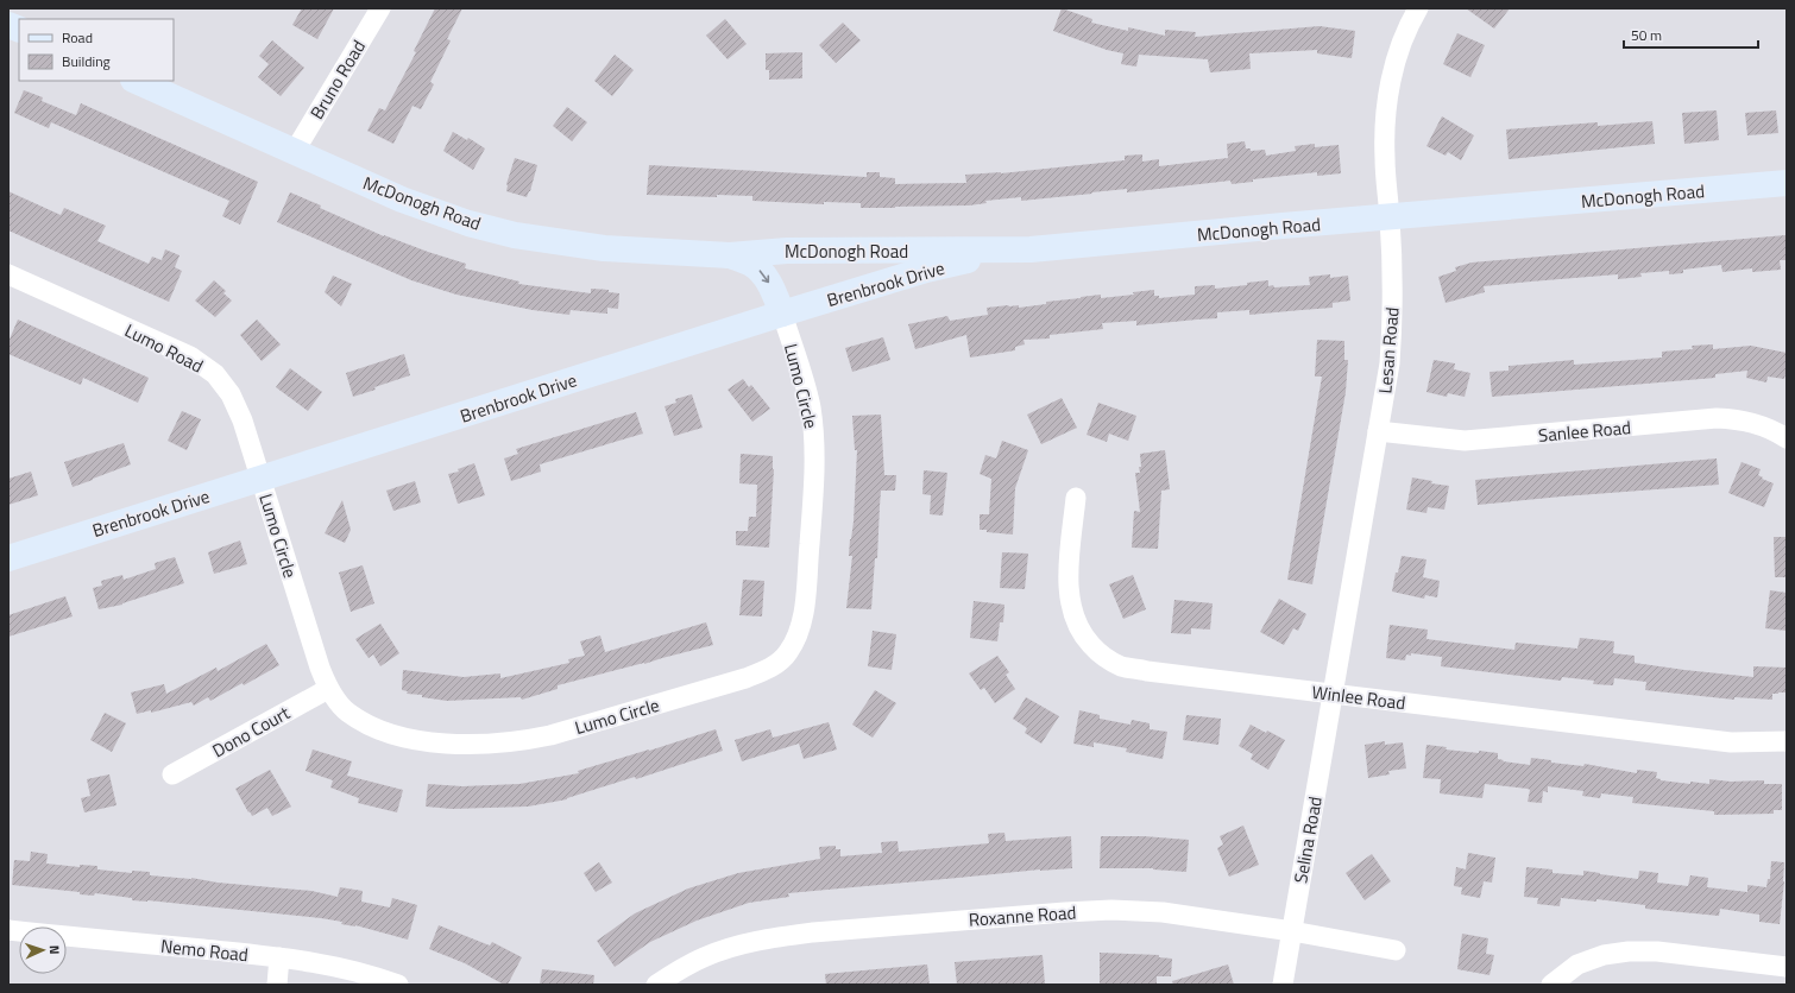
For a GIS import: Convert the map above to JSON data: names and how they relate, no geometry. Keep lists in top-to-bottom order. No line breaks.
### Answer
{"streets":{"main road":["McDonogh Road","Brenbrook Drive"],"street":["Bruno Road","Lumo Road","Lesan Road","Lumo Circle","Sanlee Road","Winlee Road","Dono Court","Selina Road","Roxanne Road","Nemo Road"]},"crossings":[["Bruno Road","McDonogh Road"],["McDonogh Road","Brenbrook Drive"],["McDonogh Road","Lesan Road"],["McDonogh Road","Lumo Circle"],["Brenbrook Drive","Lumo Road"],["Brenbrook Drive","Lumo Circle"],["Lumo Road","Lumo Circle"],["Lesan Road","Sanlee Road"],["Lesan Road","Winlee Road"],["Lesan Road","Selina Road"],["Lumo Circle","Dono Court"],["Winlee Road","Selina Road"],["Selina Road","Roxanne Road"]],"legend":["Road","Building"],"scale_bar":"50 m","north":"right"}
